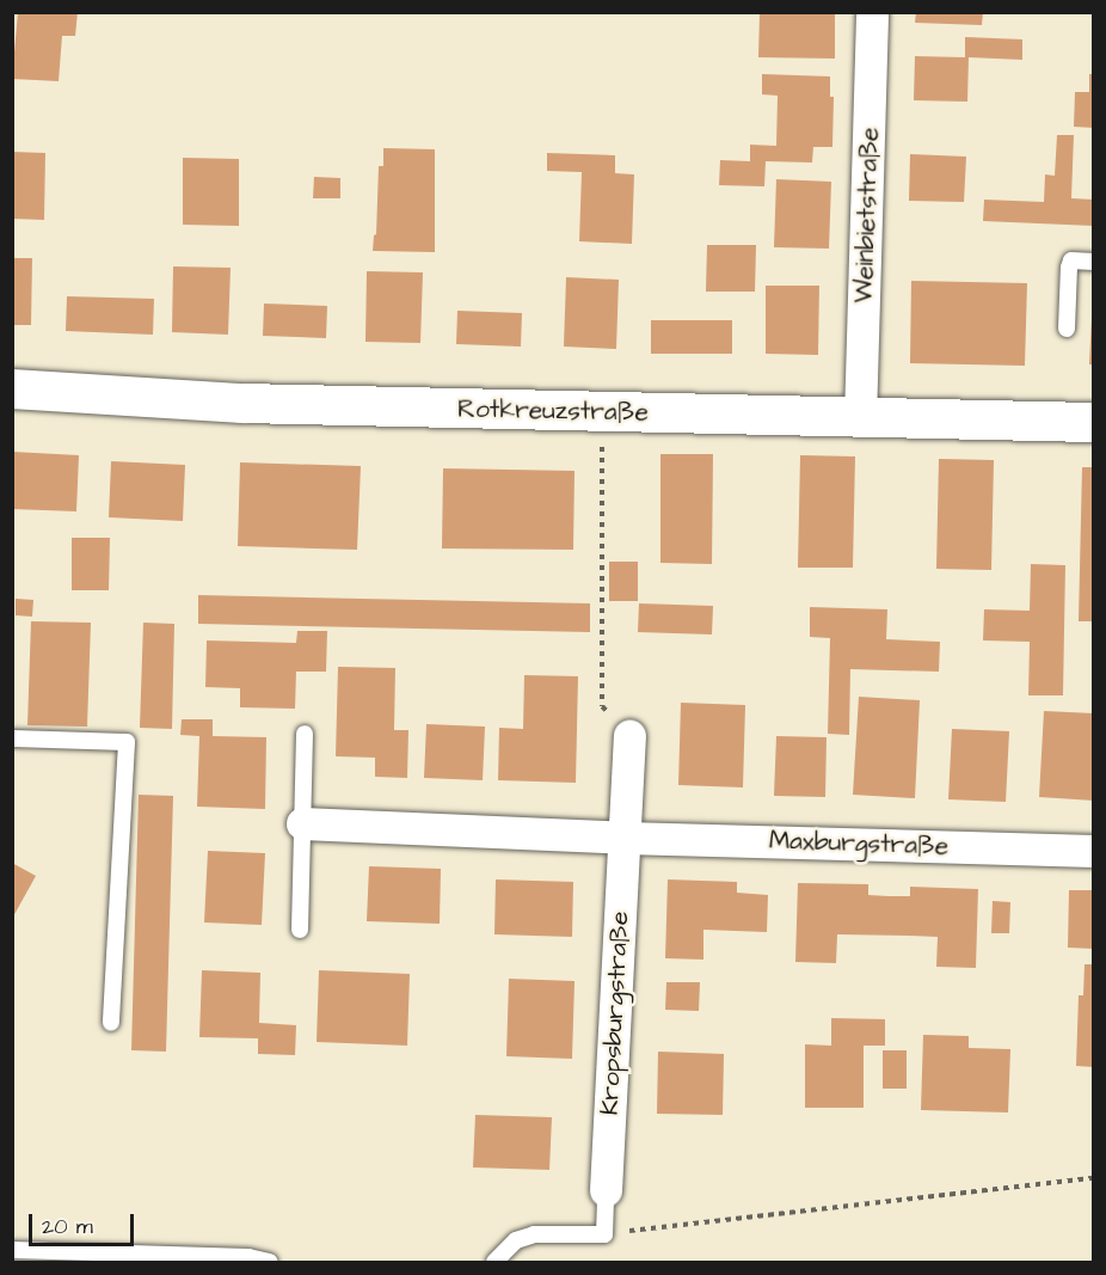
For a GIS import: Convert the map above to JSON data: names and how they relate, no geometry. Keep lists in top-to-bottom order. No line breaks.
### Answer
{"streets":{"main road":["Rotkreuzstraße"],"street":["Weinbietstraße","Maxburgstraße","Kropsburgstraße"]},"crossings":[["Weinbietstraße","Rotkreuzstraße"],["Maxburgstraße","Kropsburgstraße"]],"scale_bar":"20 m"}
